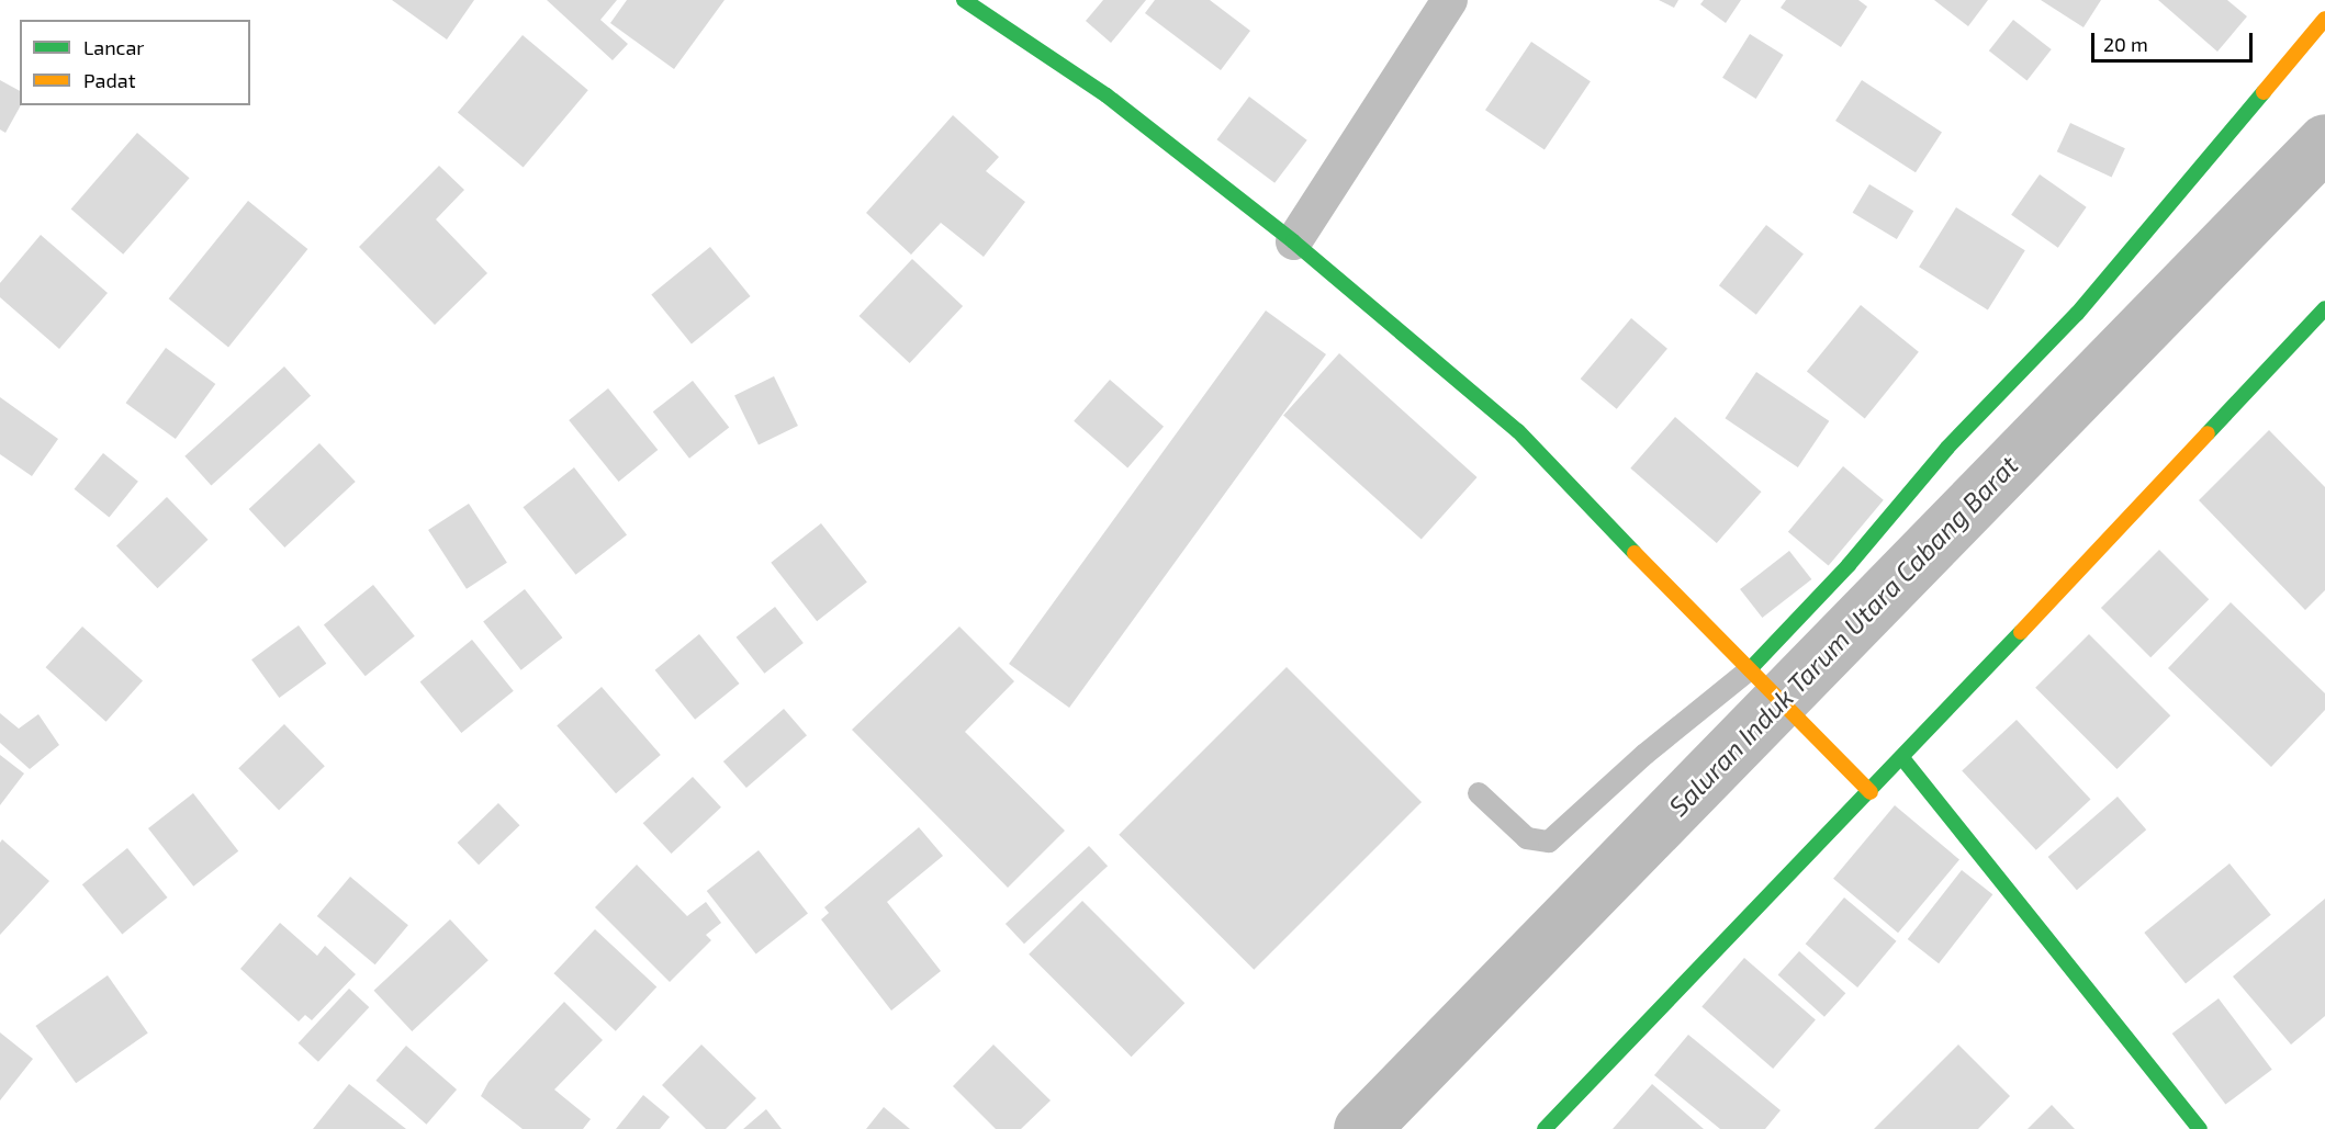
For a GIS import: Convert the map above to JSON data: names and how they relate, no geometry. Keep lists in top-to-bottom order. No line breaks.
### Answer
{"water":["Saluran Induk Tarum Utara Cabang Barat"],"legend":["Lancar","Padat"],"scale_bar":"20 m"}
